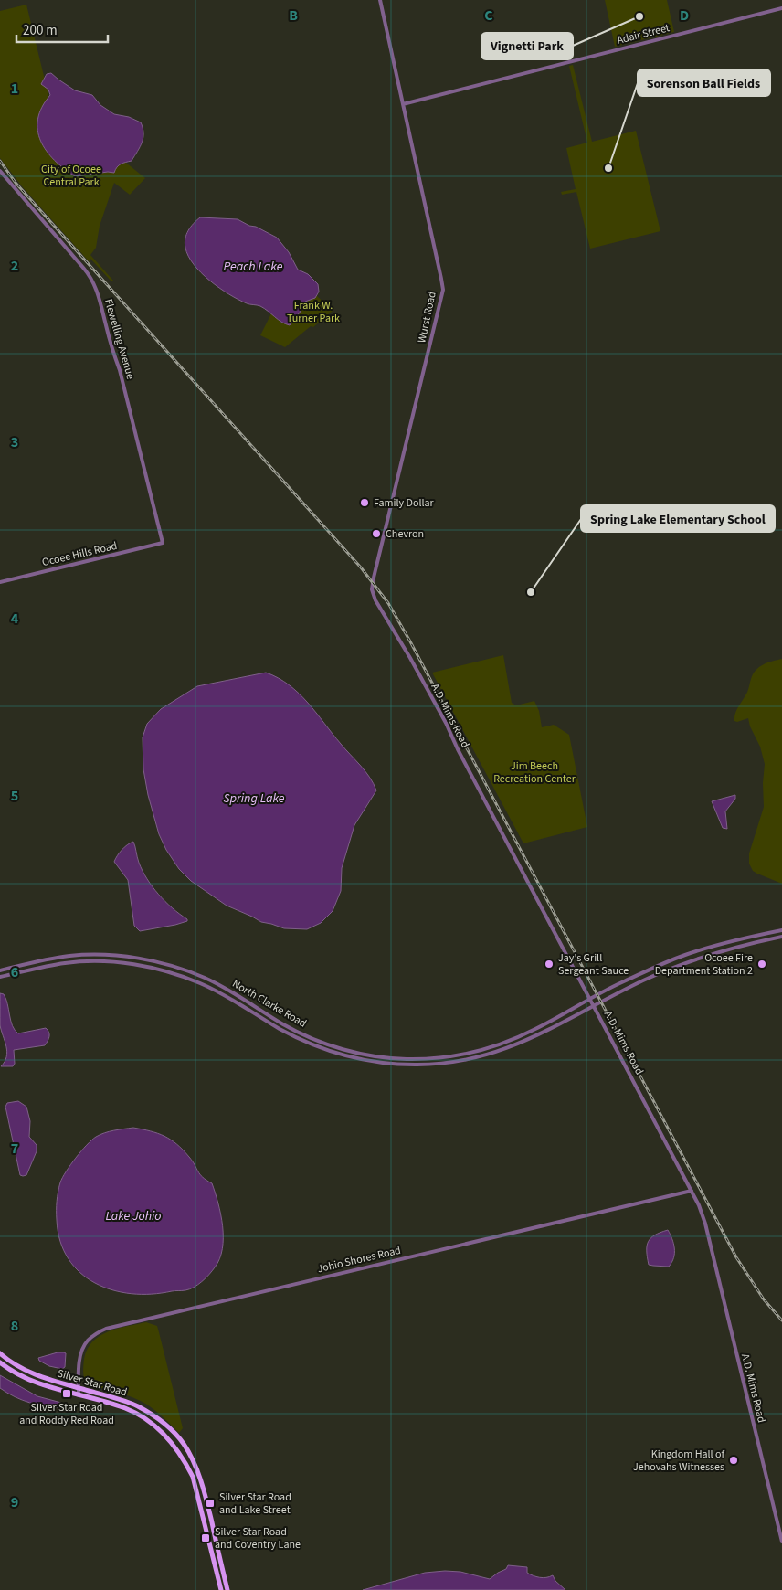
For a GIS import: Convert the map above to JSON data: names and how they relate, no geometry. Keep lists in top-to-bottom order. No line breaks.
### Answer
{"streets":{"main road":["Silver Star Road"],"street":["Adair Street","Wurst Road","Flewelling Avenue","Ocoee Hills Road","A.D. Mims Road","North Clarke Road","Johio Shores Road"]},"crossings":[["Adair Street","Wurst Road"],["Wurst Road","A.D. Mims Road"],["Flewelling Avenue","Ocoee Hills Road"],["A.D. Mims Road","North Clarke Road"],["A.D. Mims Road","Johio Shores Road"],["Johio Shores Road","Silver Star Road"]],"water":["Peach Lake","Spring Lake","Lake Johio"],"parks":["City of Ocoee Central Park","Frank W. Turner Park","Jim Beech Recreation Center"],"places":{"other":["Vignetti Park","Sorenson Ball Fields","Family Dollar","Chevron","Spring Lake Elementary School","Jay's Grill Sergeant Sauce","Ocoee Fire Department Station 2","Kingdom Hall of Jehovahs Witnesses"],"transit":["Silver Star Road and Roddy Red Road","Silver Star Road and Lake Street","Silver Star Road and Coventry Lane"]},"scale_bar":"200 m","grid":{"columns":["B","C","D"],"rows":["1","2","3","4","5","6","7","8","9"]}}
